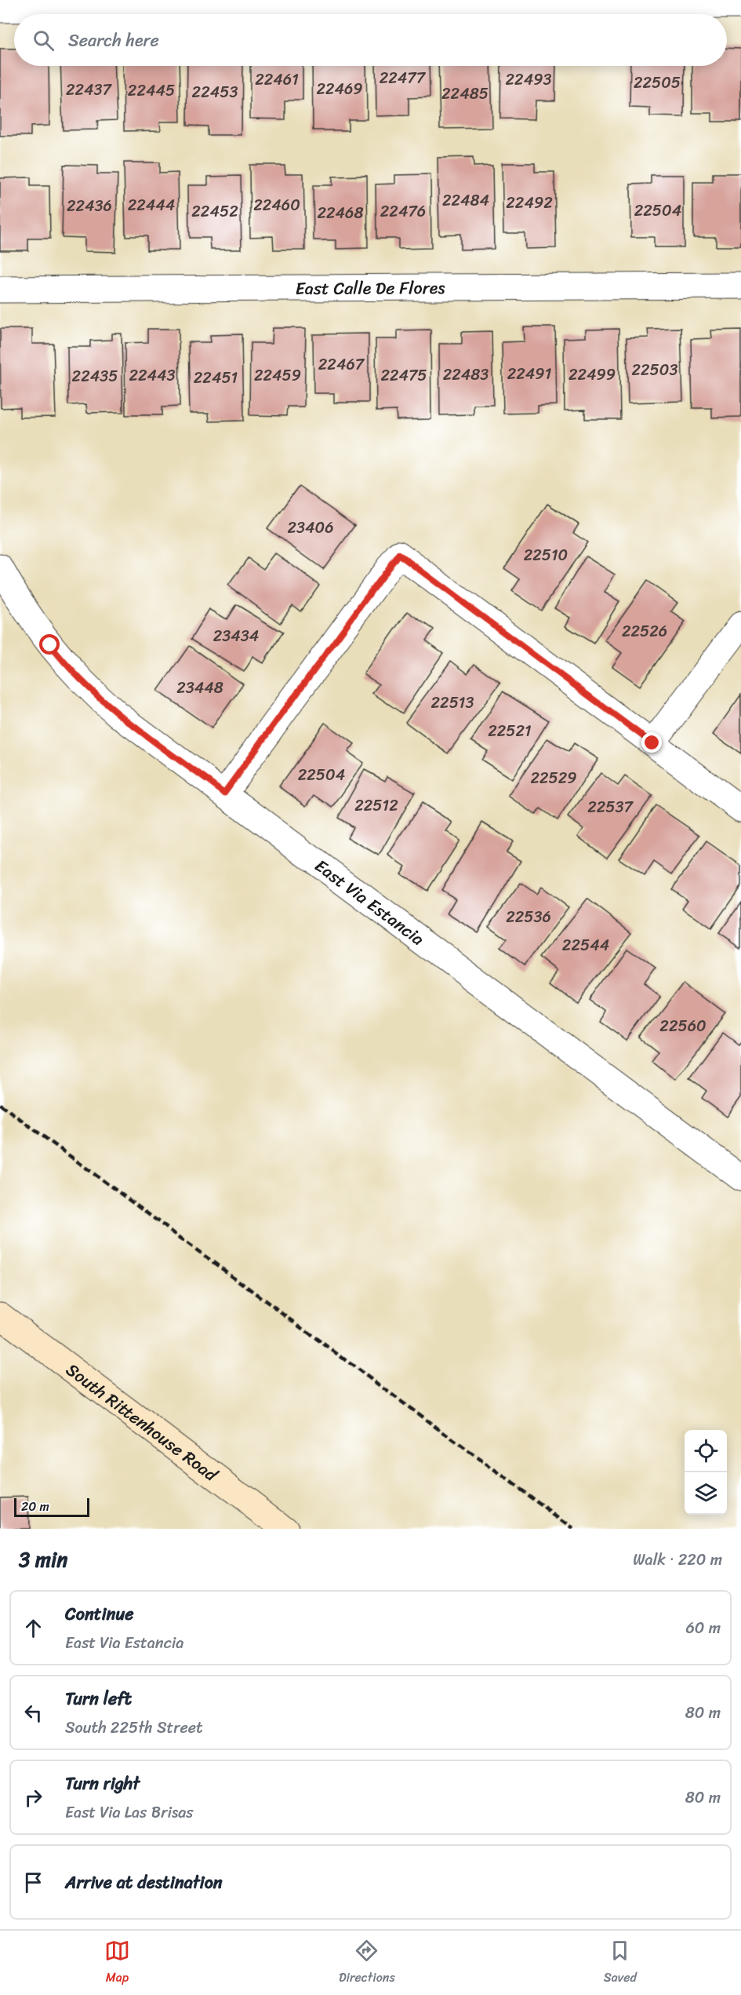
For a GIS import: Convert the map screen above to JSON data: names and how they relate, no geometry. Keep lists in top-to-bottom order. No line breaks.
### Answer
{"streets":{"main road":["South Rittenhouse Road"],"street":["East Calle De Flores","East Via Estancia"]},"house_numbers":["22477","22461","22493","22505","22469","22437","22445","22453","22485","22484","22492","22444","22460","22436","22504","22452","22476","22468","22467","22503","22491","22483","22499","22443","22459","22475","22435","22451","23406","22510","22526","23434","23448","22513","22521","22504","22529","22512","22537","22536","22544","22560"],"scale_bar":"20 m","page":{"search":"Search here","scale":"20 m","heading":["3 min","Walk · 220 m"],"list":[["Continue","East Via Estancia","60 m"],["Turn left","South 225th Street","80 m"],["Turn right","East Via Las Brisas","80 m"],"Arrive at destination"],"nav":["Map","Directions","Saved"]}}
